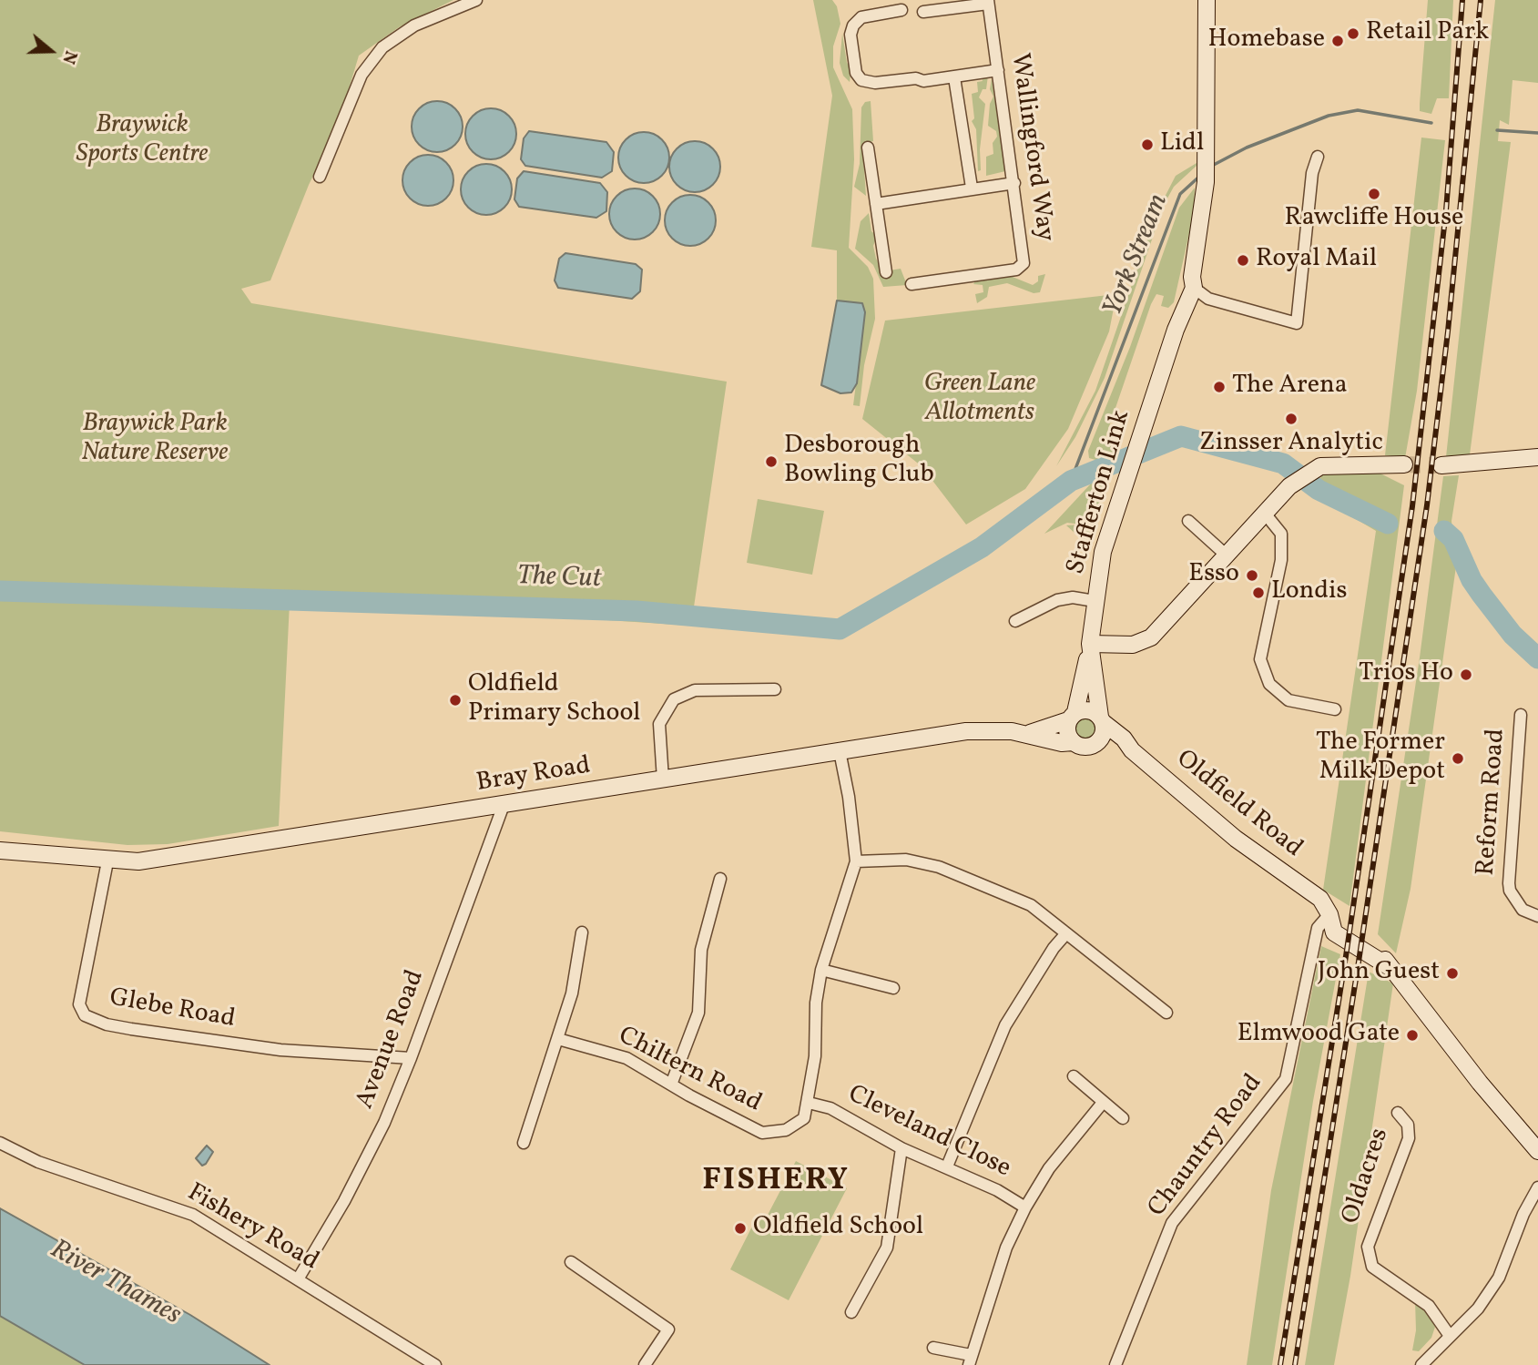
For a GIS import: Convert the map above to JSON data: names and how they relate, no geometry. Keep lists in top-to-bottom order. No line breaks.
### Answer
{"streets":{"main road":["Stafferton Link","Bray Road","Oldfield Road"],"street":["Wallingford Way","Reform Road","Glebe Road","Avenue Road","Chiltern Road","Cleveland Close","Chauntry Road","Oldacres","Fishery Road"]},"crossings":[["Stafferton Link","Bray Road"],["Stafferton Link","Oldfield Road"],["Bray Road","Oldfield Road"],["Bray Road","Glebe Road"],["Bray Road","Avenue Road"],["Bray Road","Chiltern Road"],["Oldfield Road","Chauntry Road"],["Glebe Road","Avenue Road"],["Avenue Road","Fishery Road"],["Chiltern Road","Cleveland Close"]],"districts":["FISHERY"],"water":["York Stream","The Cut","River Thames"],"parks":["Braywick Sports Centre","Green Lane Allotments","Braywick Park Nature Reserve"],"places":["Retail Park","Homebase","Lidl","Rawcliffe House","Royal Mail","The Arena","Zinsser Analytic","Desborough Bowling Club","Esso","Londis","Trios Ho","Oldfield Primary School","The Former Milk Depot","John Guest","Elmwood Gate","Oldfield School"],"north":"right"}
